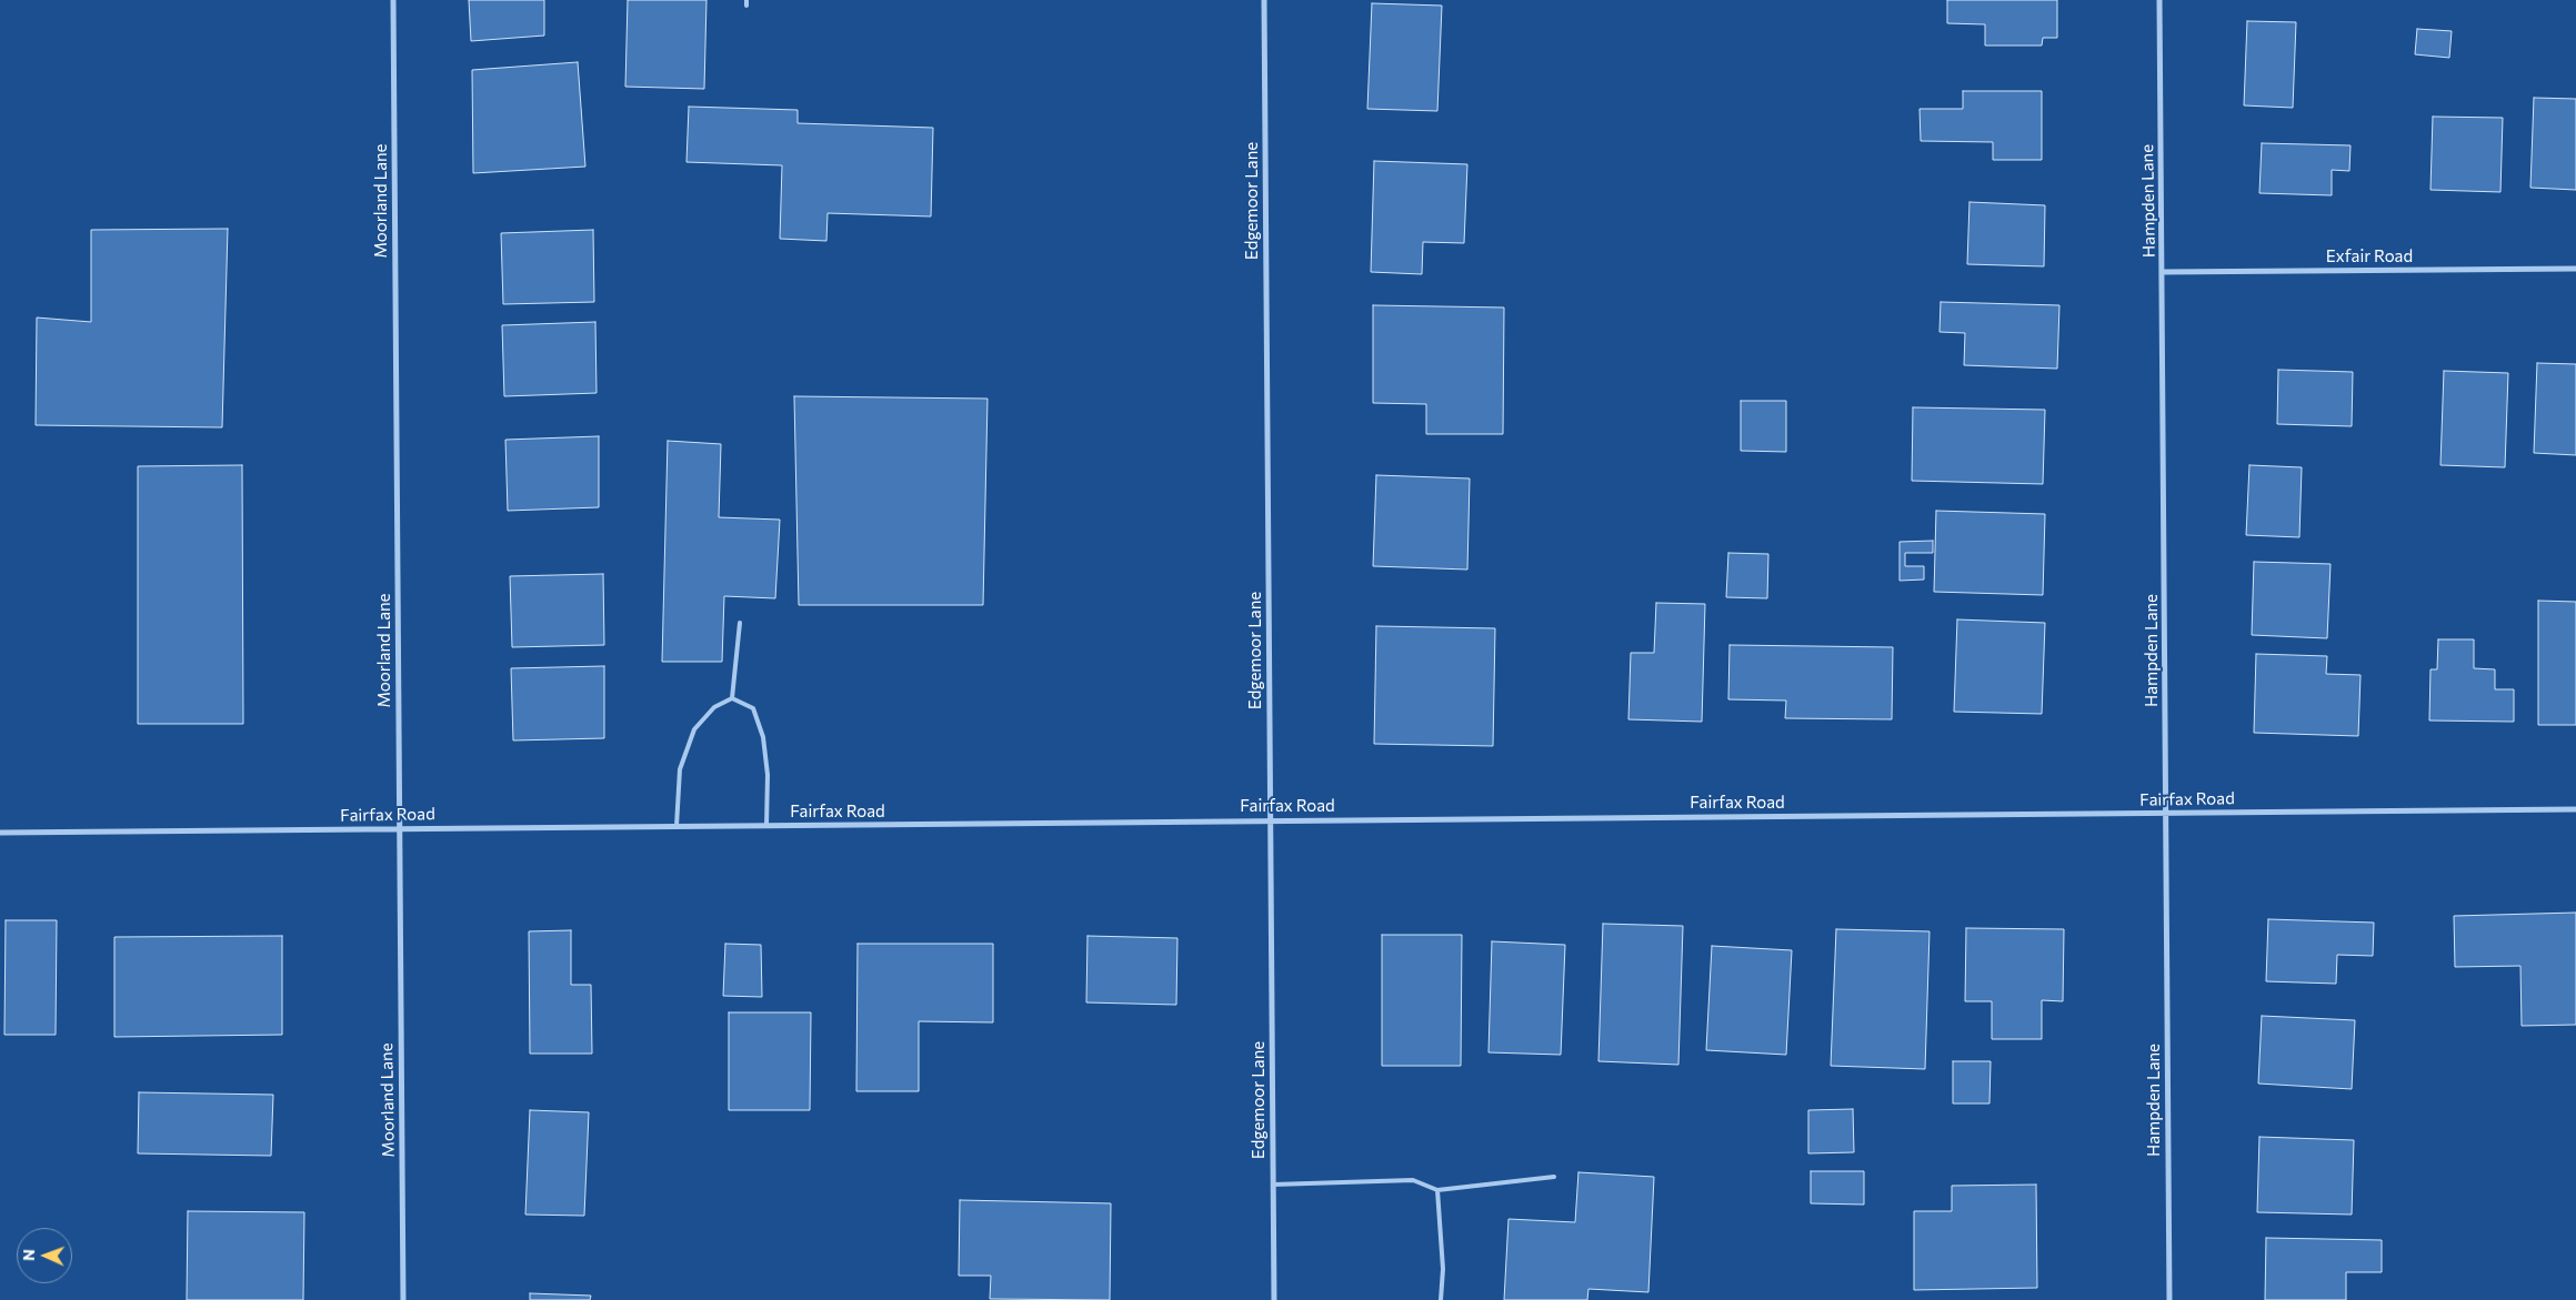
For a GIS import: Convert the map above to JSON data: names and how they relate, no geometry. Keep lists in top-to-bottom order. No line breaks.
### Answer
{"streets":{"street":["Moorland Lane","Edgemoor Lane","Hampden Lane","Exfair Road","Fairfax Road"]},"crossings":[["Moorland Lane","Fairfax Road"],["Edgemoor Lane","Fairfax Road"],["Hampden Lane","Exfair Road"],["Hampden Lane","Fairfax Road"]],"north":"left"}
